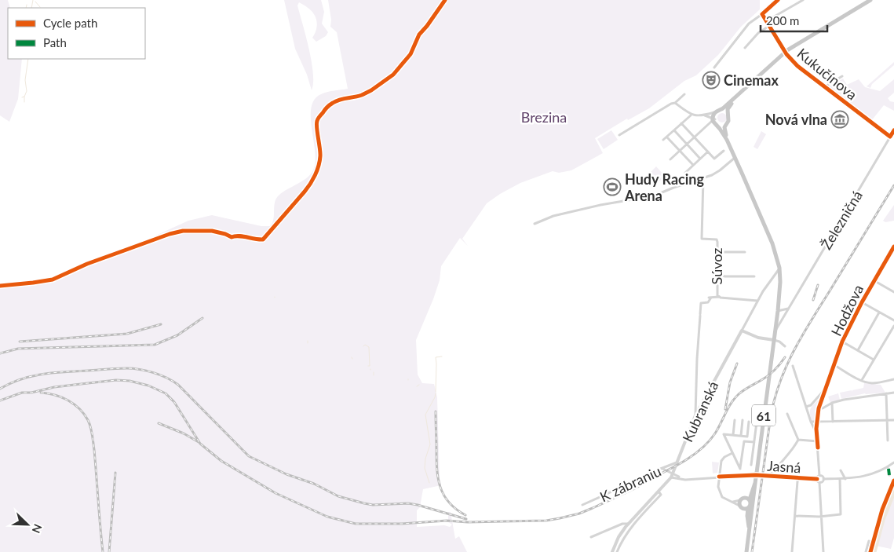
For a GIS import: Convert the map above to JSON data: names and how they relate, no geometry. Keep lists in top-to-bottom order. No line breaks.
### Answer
{"streets":{"main road":["61"],"street":["Kukučínova","Železničná","Súvoz","Hodžova","Kubranská","Jasná","K zábraniu"]},"crossings":[["Kukučínova","Železničná"],["Kukučínova","61"],["Železničná","61"],["Súvoz","Kubranská"],["Kubranská","61"],["Kubranská","Jasná"],["Kubranská","K zábraniu"]],"parks":["Brezina"],"places":{"theatre":["Cinemax"],"museum":["Nová vlna"],"sports":["Hudy Racing Arena"]},"legend":["Cycle path","Path"],"scale_bar":"200 m","north":"bottom right"}
